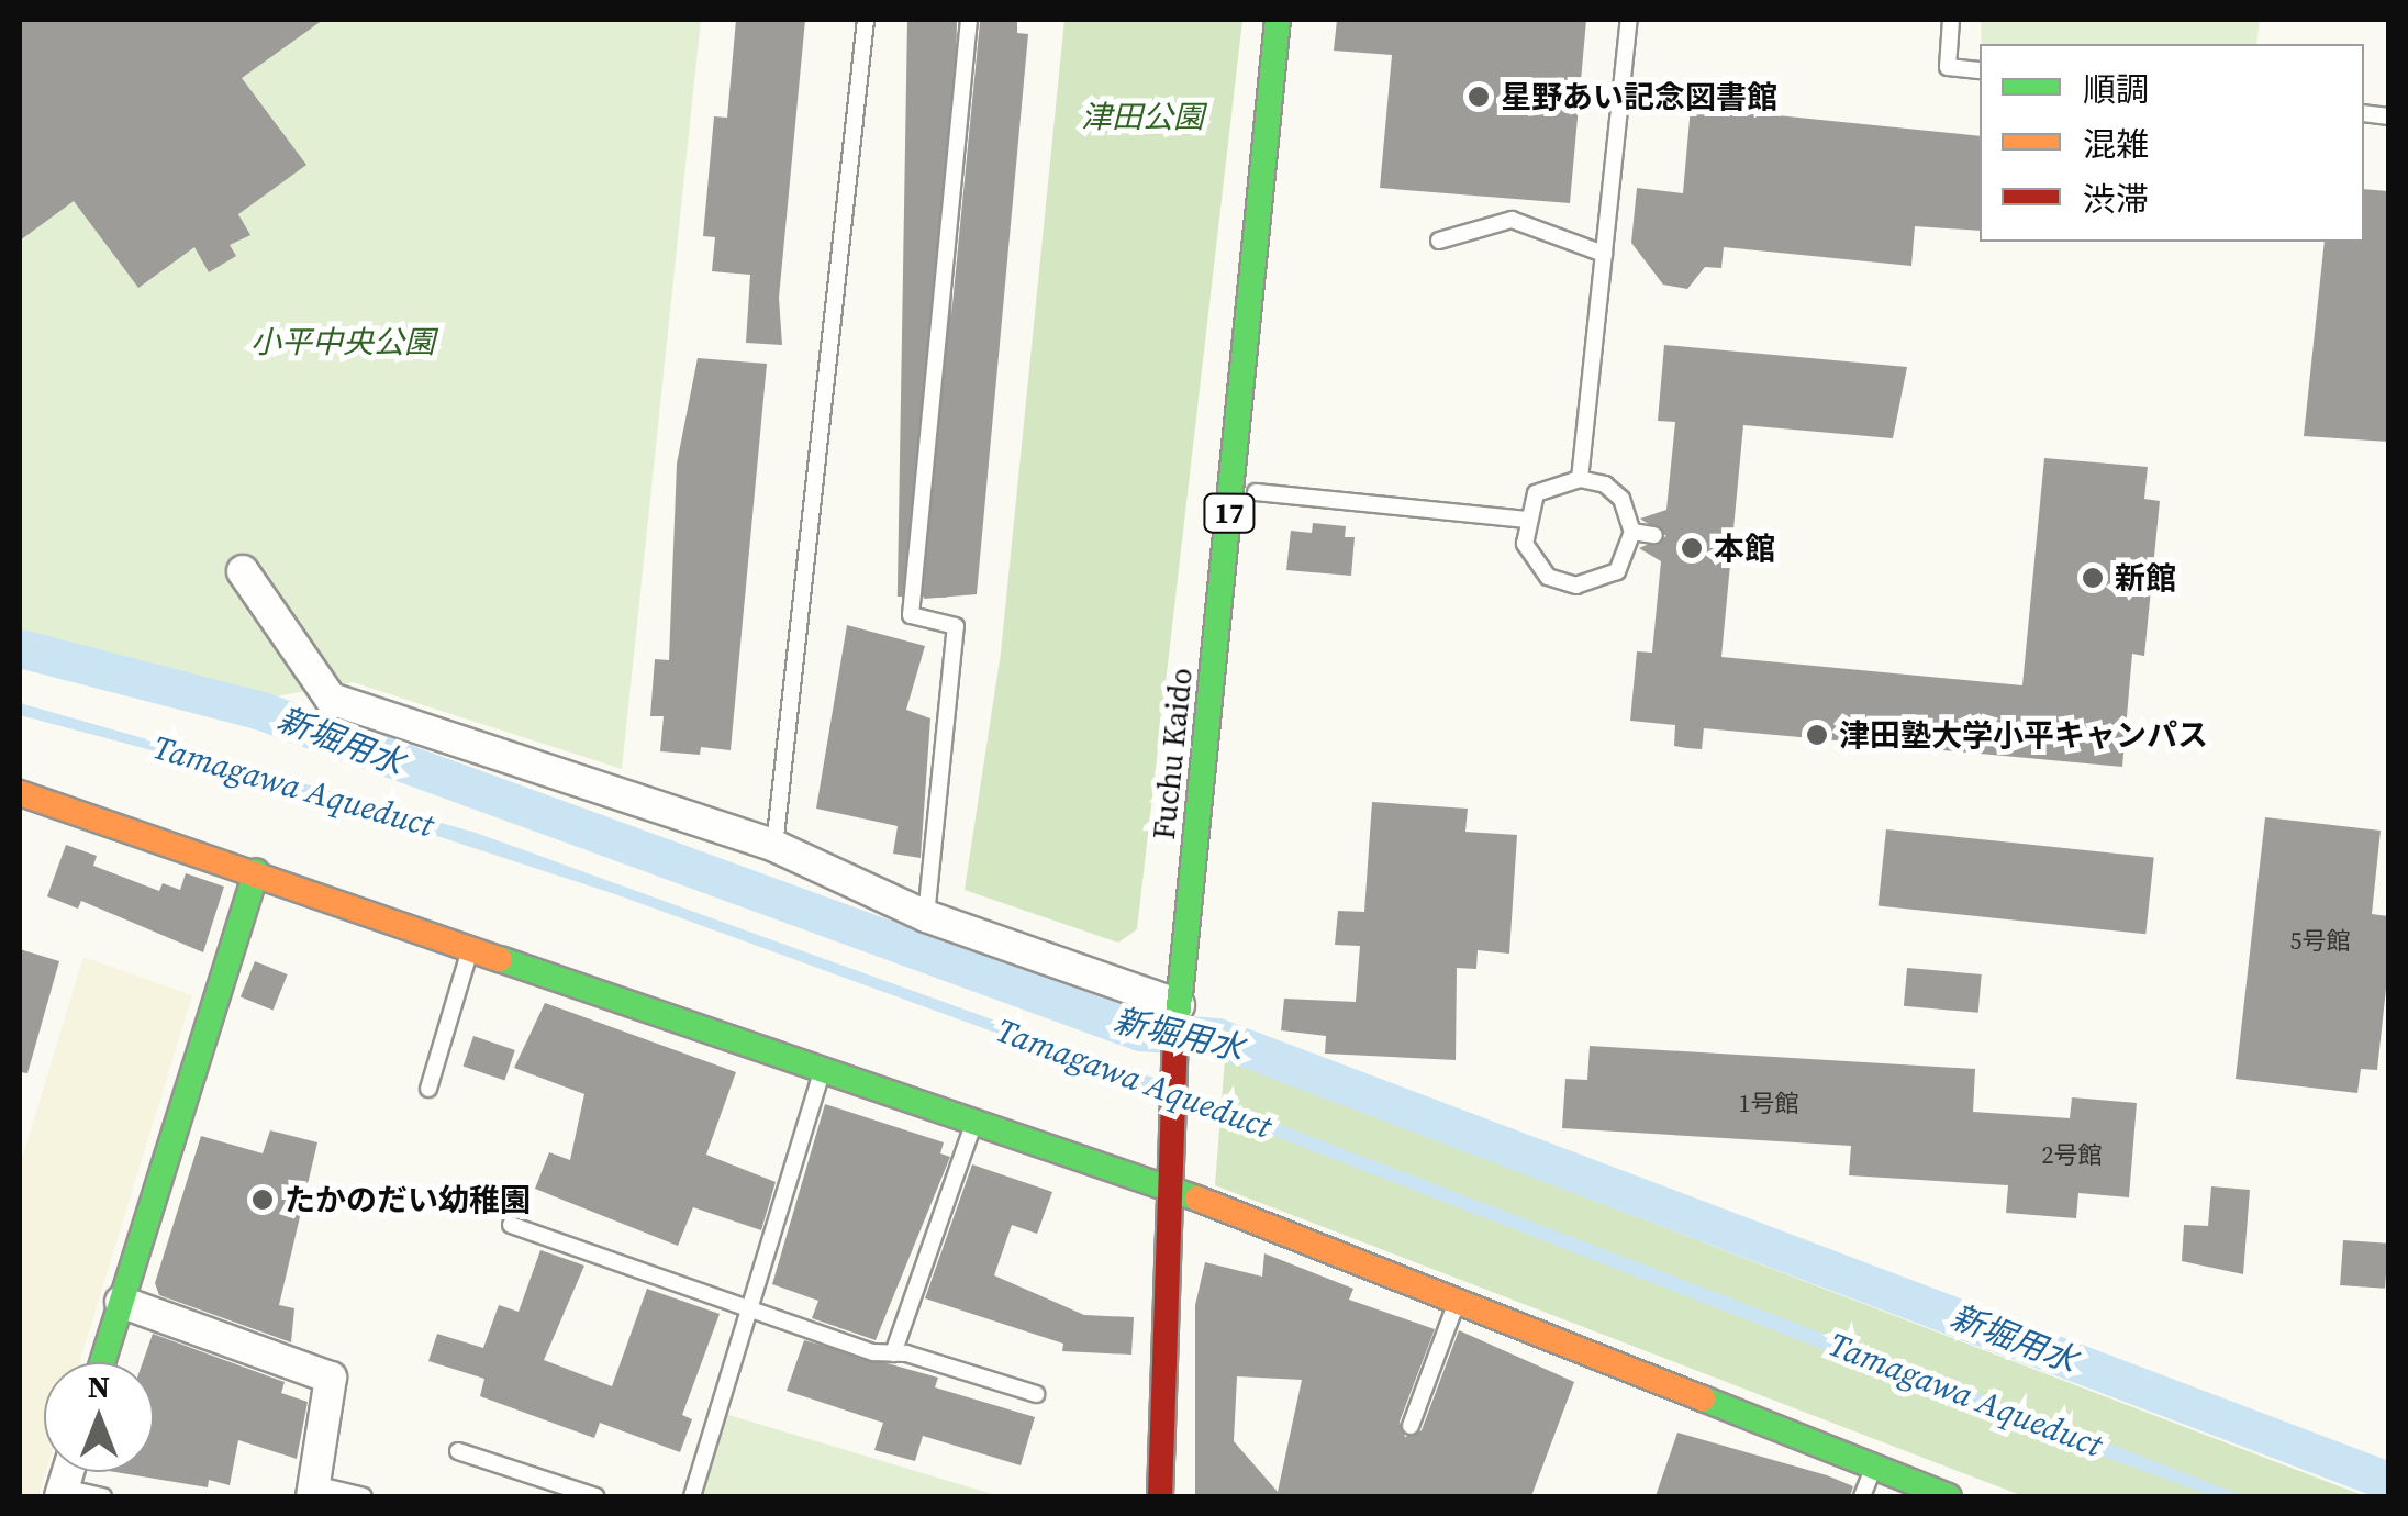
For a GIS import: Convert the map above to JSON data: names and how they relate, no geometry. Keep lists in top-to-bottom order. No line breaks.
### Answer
{"streets":{"street":["17","Fuchu Kaido"]},"water":["新堀用水","Tamagawa Aqueduct"],"parks":["津田公園","小平中央公園"],"places":["星野あい記念図書館","本館","新館","津田塾大学小平キャンパス","たかのだい幼稚園"],"house_numbers":["5号館","1号館","2号館"],"legend":["順調","混雑","渋滞"],"north":"top"}
